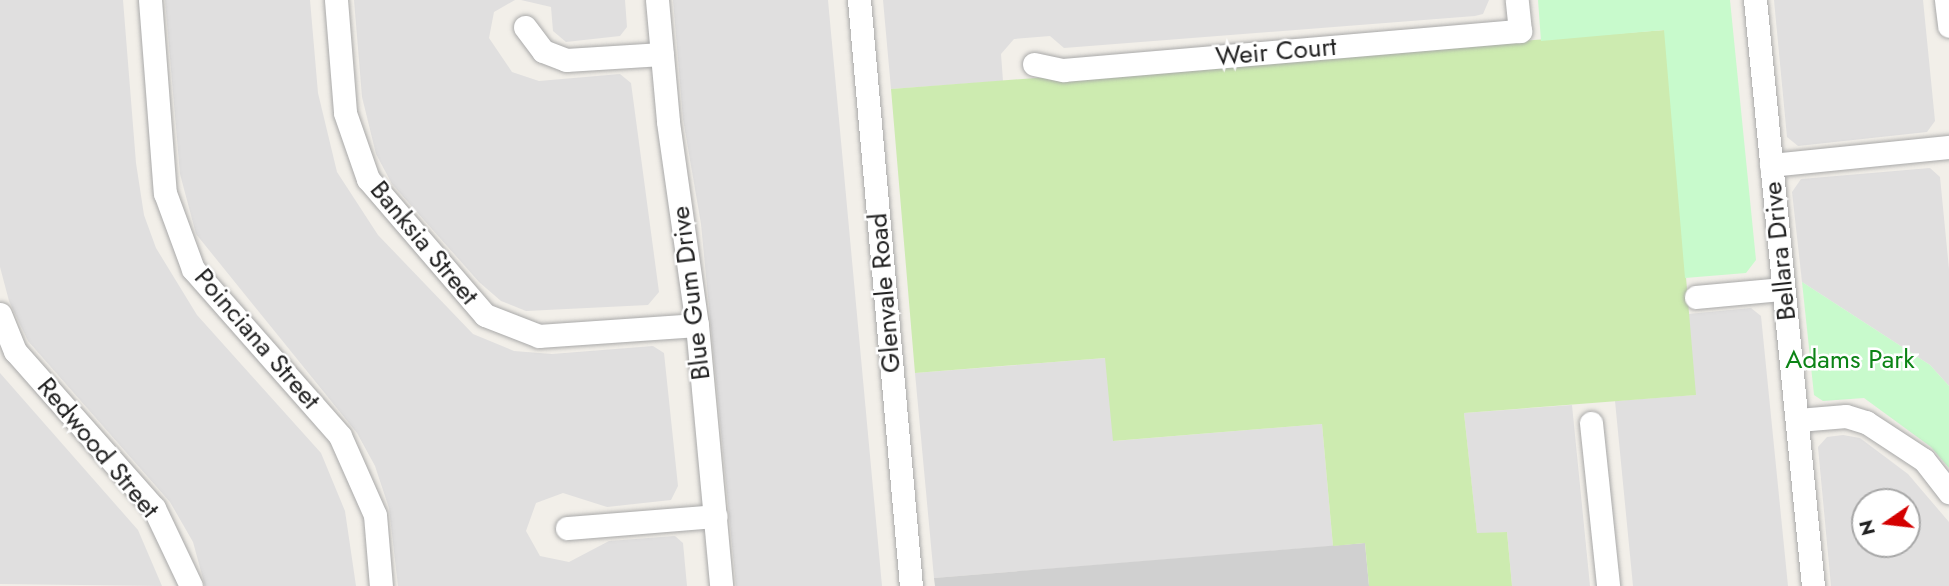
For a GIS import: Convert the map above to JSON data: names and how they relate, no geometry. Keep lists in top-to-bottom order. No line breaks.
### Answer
{"streets":{"street":["Weir Court","Banksia Street","Bellara Drive","Blue Gum Drive","Glenvale Road","Poinciana Street","Redwood Street"]},"crossings":[["Banksia Street","Blue Gum Drive"]],"parks":["Adams Park"],"north":"left"}
